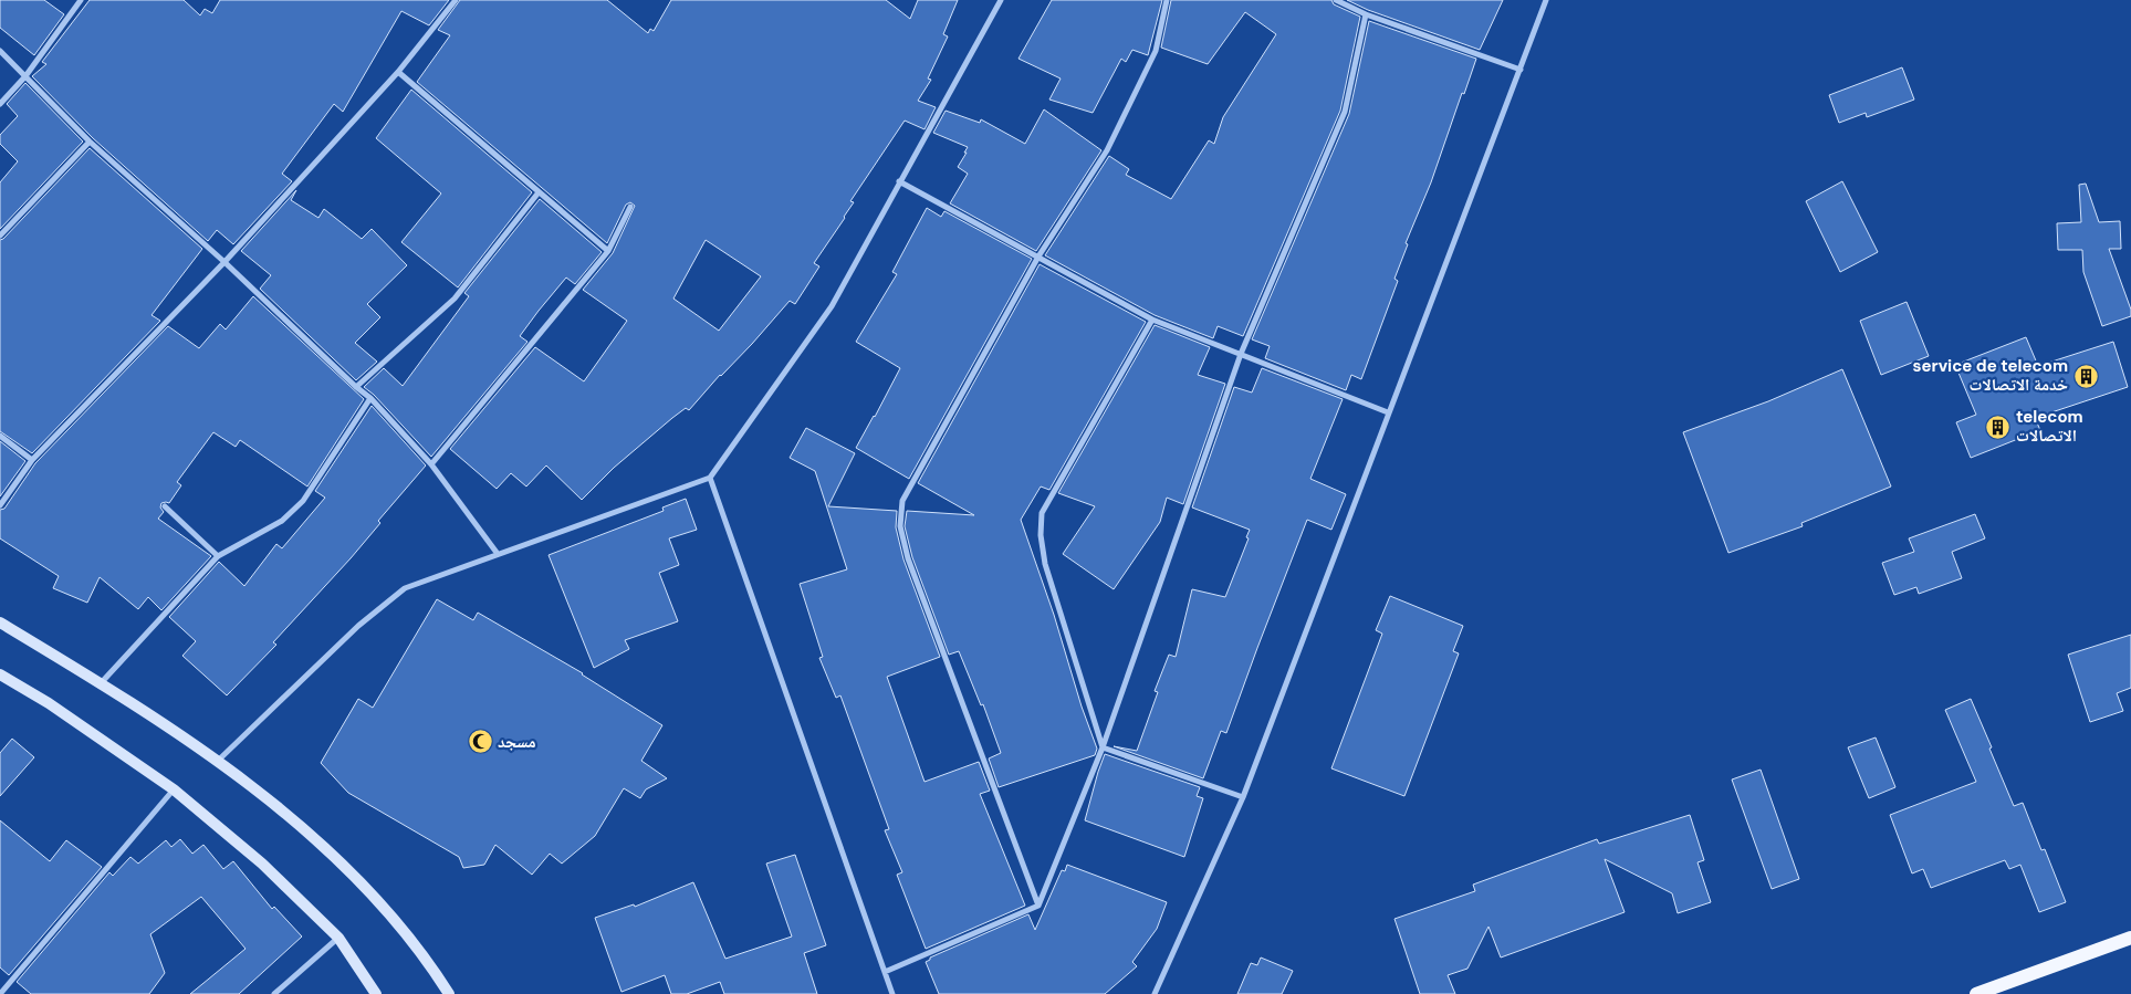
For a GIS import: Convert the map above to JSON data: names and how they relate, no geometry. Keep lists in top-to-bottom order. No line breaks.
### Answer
{"places":{"building":["service de telecom خدمة الاتصالات","telecom الاتصالات"],"mosque":["مسجد"]}}
